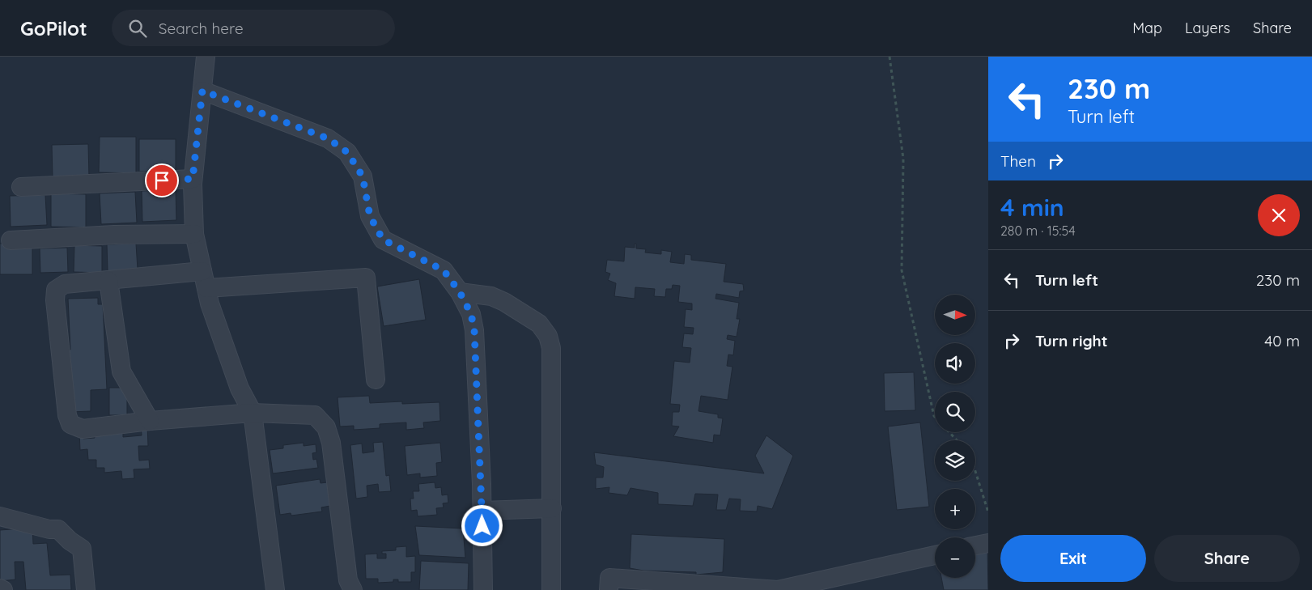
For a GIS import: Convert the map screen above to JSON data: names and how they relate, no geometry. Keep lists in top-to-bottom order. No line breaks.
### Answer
{"north":"right","page":{"header":"GoPilot","search":"Search here","nav":["Map","Layers","Share"],"turn":["230 m","Turn left"],"then":"Then","heading":["4 min","280 m · 15:54"],"list":[{"name":"Turn left","value":"230 m"},{"name":"Turn right","value":"40 m"}],"map_buttons":["+","−"],"buttons":["Exit","Share"]}}
